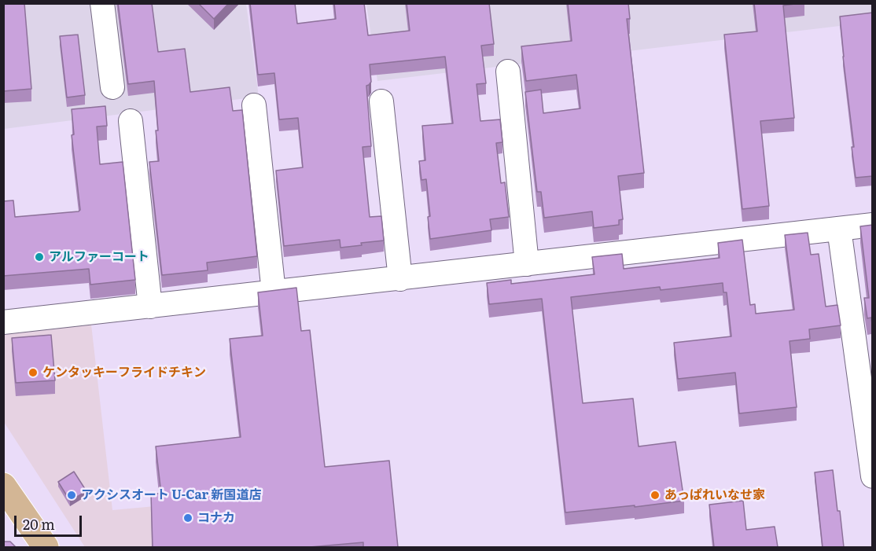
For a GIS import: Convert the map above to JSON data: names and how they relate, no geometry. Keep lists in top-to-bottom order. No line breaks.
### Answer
{"places":["アルファーコート","ケンタッキーフライドチキン","アクシスオート U-Car 新国道店","あっぱれいなせ家","コナカ"],"scale_bar":"20 m"}
